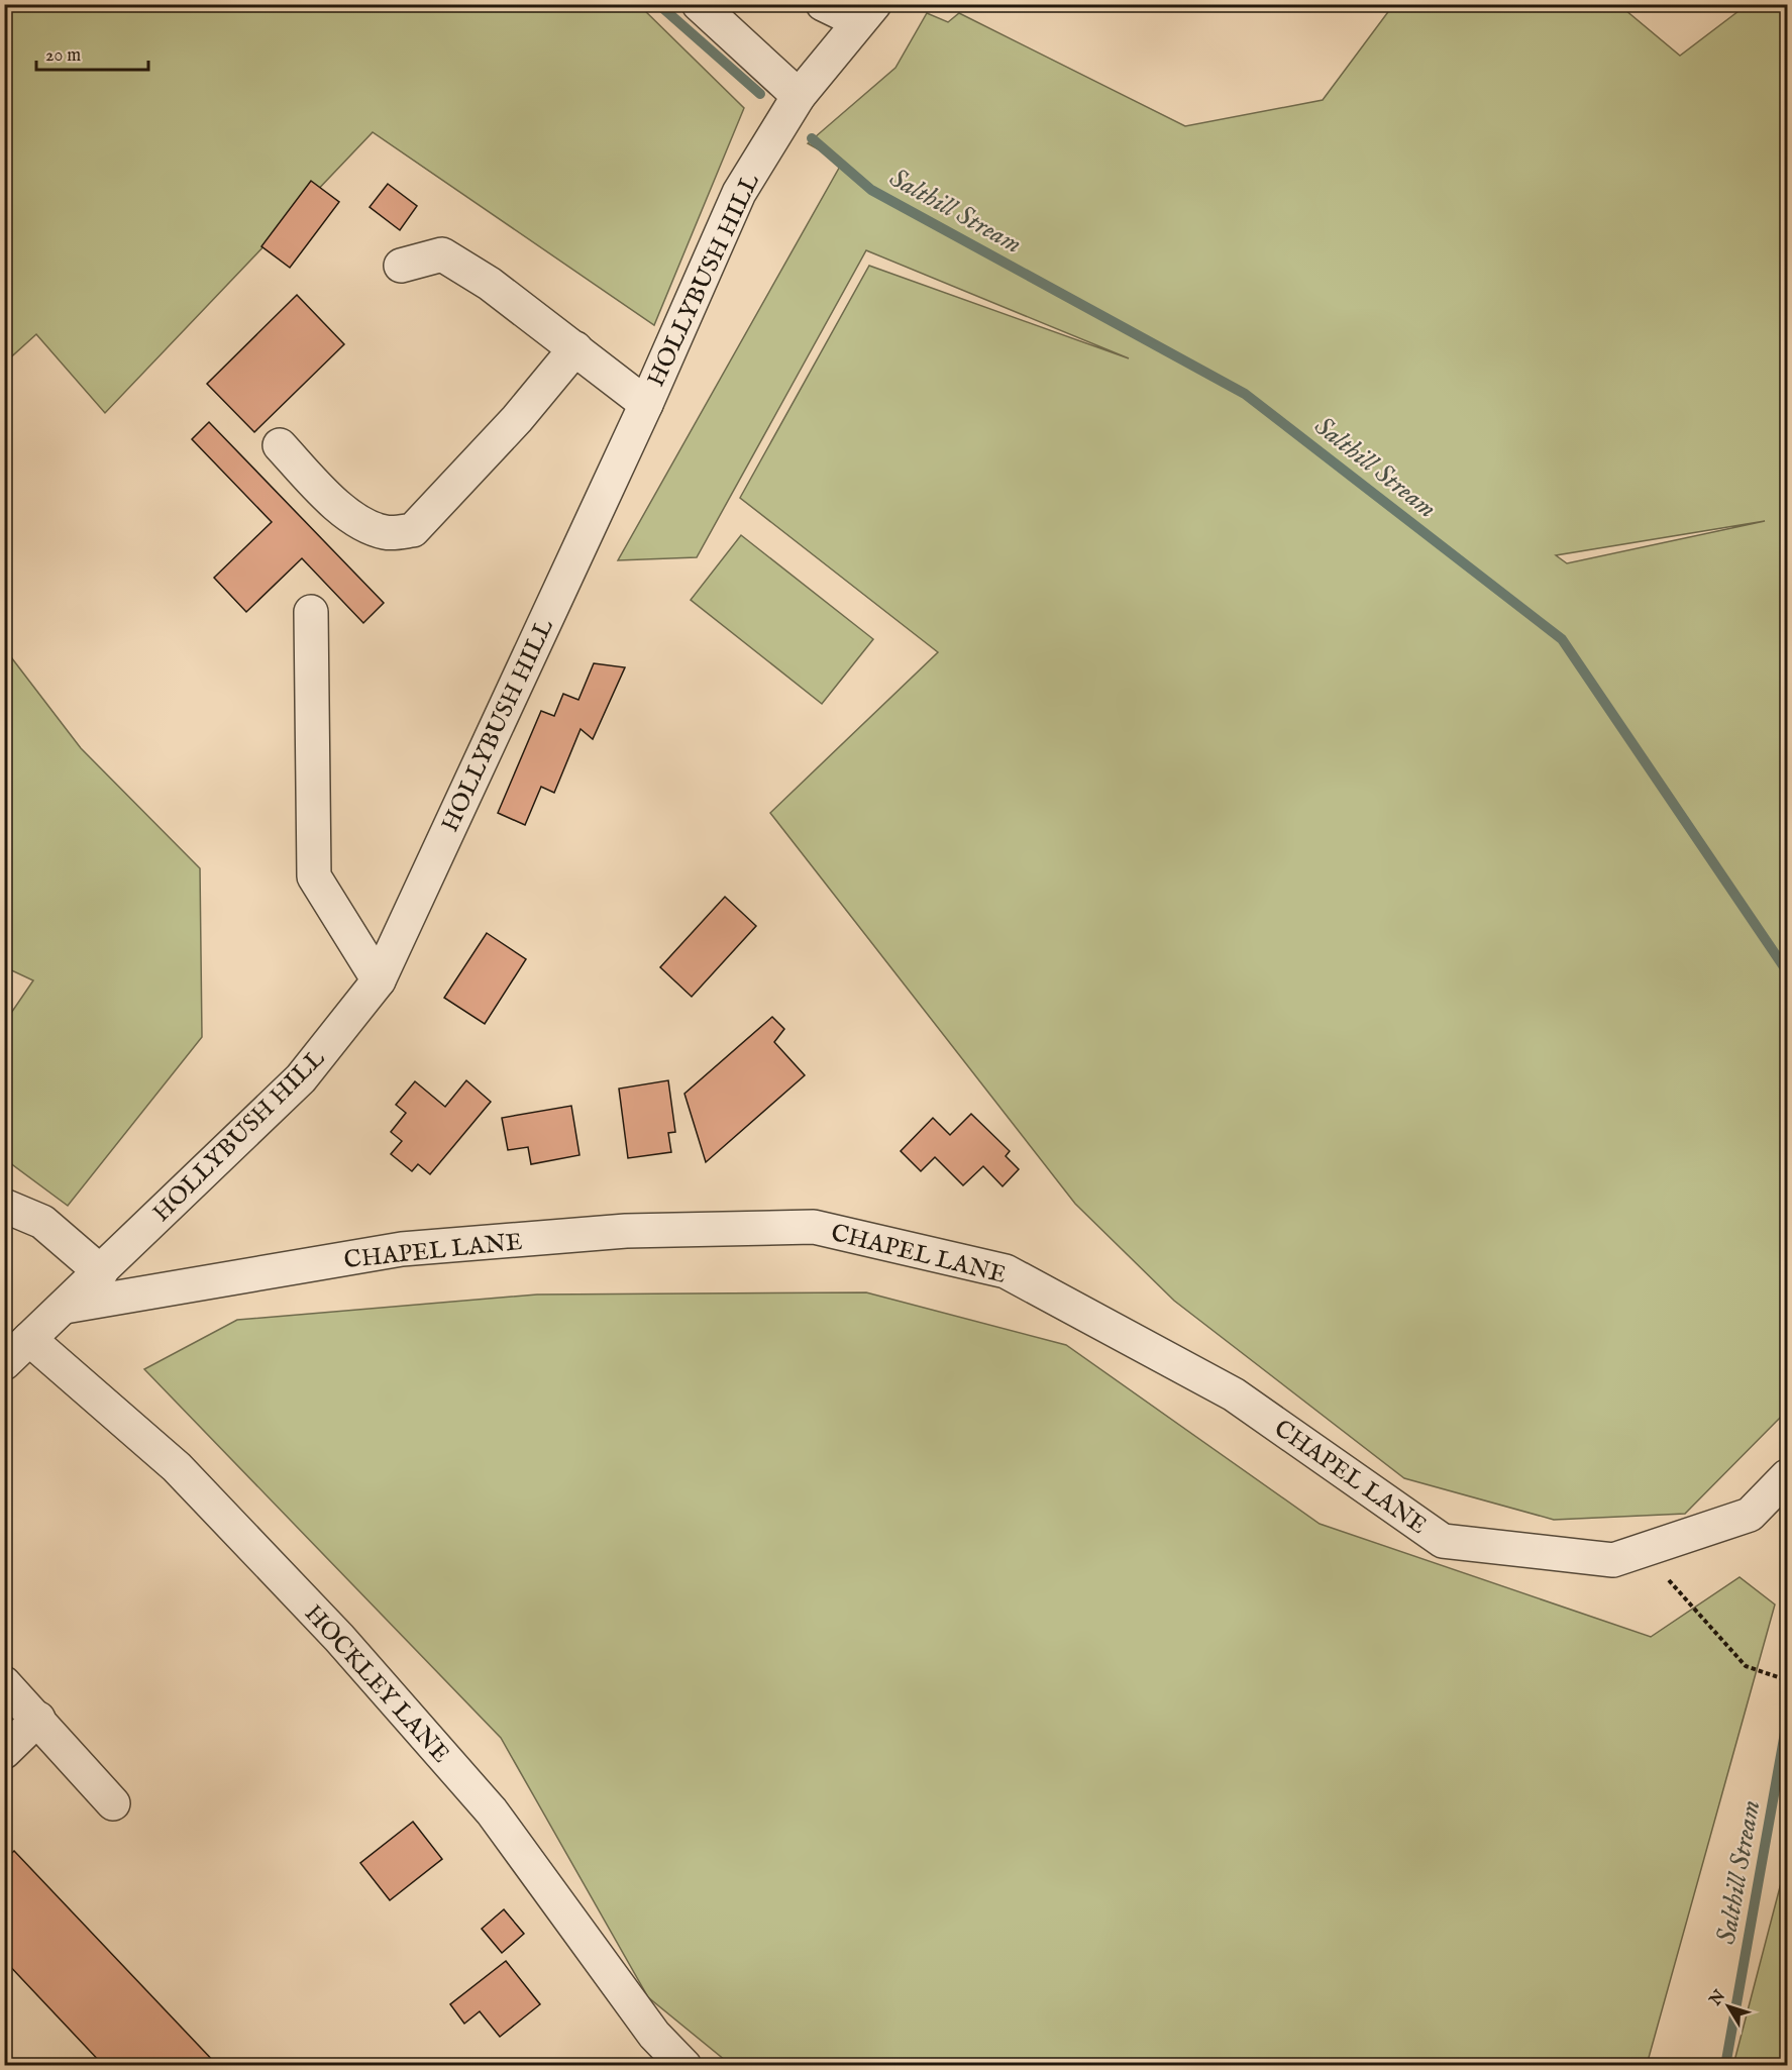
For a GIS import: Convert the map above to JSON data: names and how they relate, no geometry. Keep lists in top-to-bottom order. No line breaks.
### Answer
{"streets":{"street":["HOLLYBUSH HILL","CHAPEL LANE","HOCKLEY LANE"]},"crossings":[["HOLLYBUSH HILL","CHAPEL LANE"],["HOLLYBUSH HILL","HOCKLEY LANE"]],"water":["Salthill Stream"],"scale_bar":"20 m","north":"top left"}
